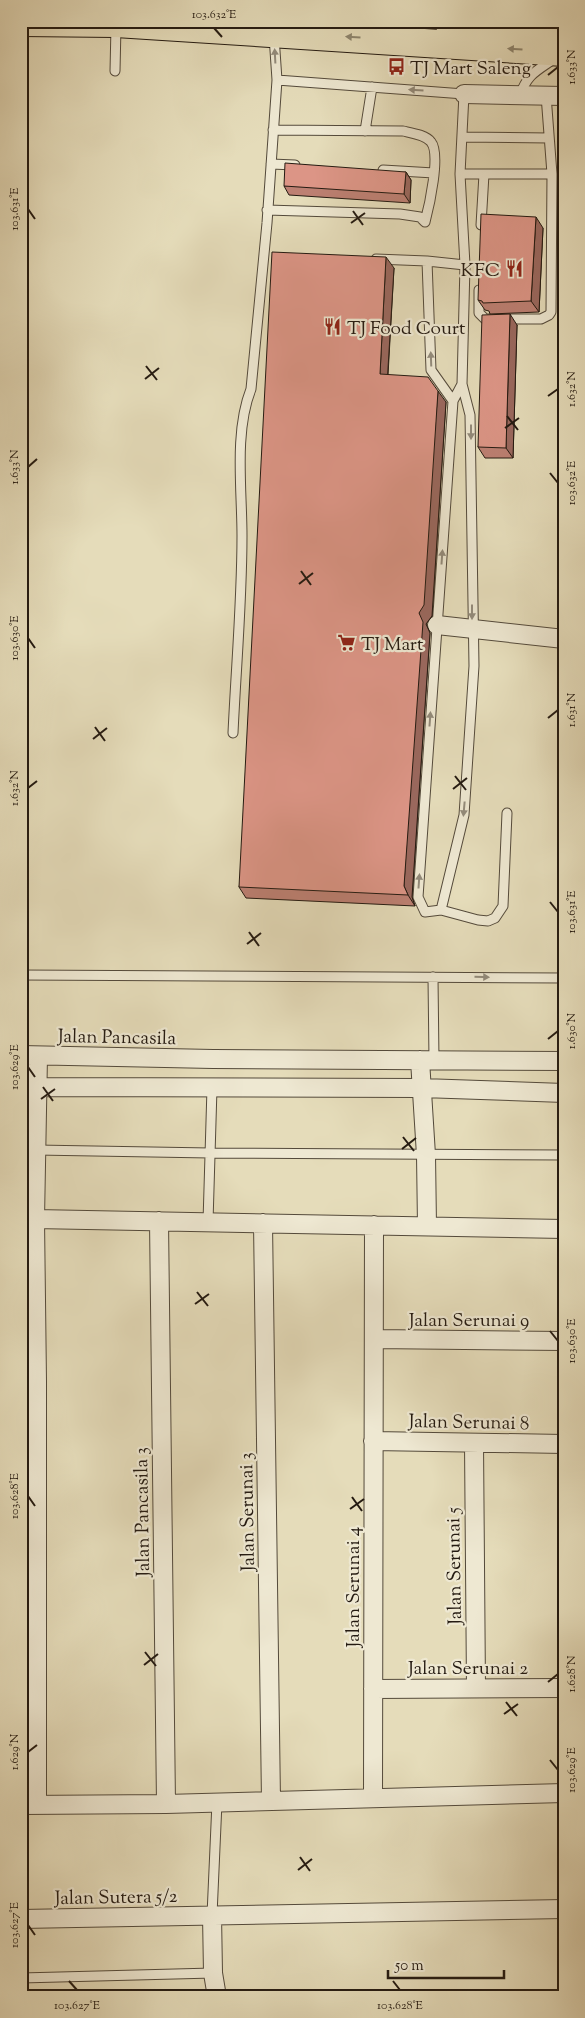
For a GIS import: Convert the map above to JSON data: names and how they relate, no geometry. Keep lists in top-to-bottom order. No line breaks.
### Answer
{"streets":{"street":["Jalan Pancasila","Jalan Serunai 9","Jalan Serunai 8","Jalan Pancasila 3","Jalan Serunai 3","Jalan Serunai 5","Jalan Serunai 4","Jalan Serunai 2","Jalan Sutera 5/2"]},"crossings":[["Jalan Serunai 9","Jalan Serunai 4"],["Jalan Serunai 8","Jalan Serunai 5"],["Jalan Serunai 8","Jalan Serunai 4"],["Jalan Serunai 5","Jalan Serunai 2"],["Jalan Serunai 4","Jalan Serunai 2"]],"places":{"bus stop":["TJ Mart Saleng"],"restaurant":["KFC","TJ Food Court"],"supermarket":["TJ Mart"]},"scale_bar":"50 m","coordinates":["103.632°E","1.633°N","103.631°E","1.632°N","103.630°E","1.631°N","1.630°N","103.629°E","103.628°E","1.628°N","1.629°N","103.627°E"]}
